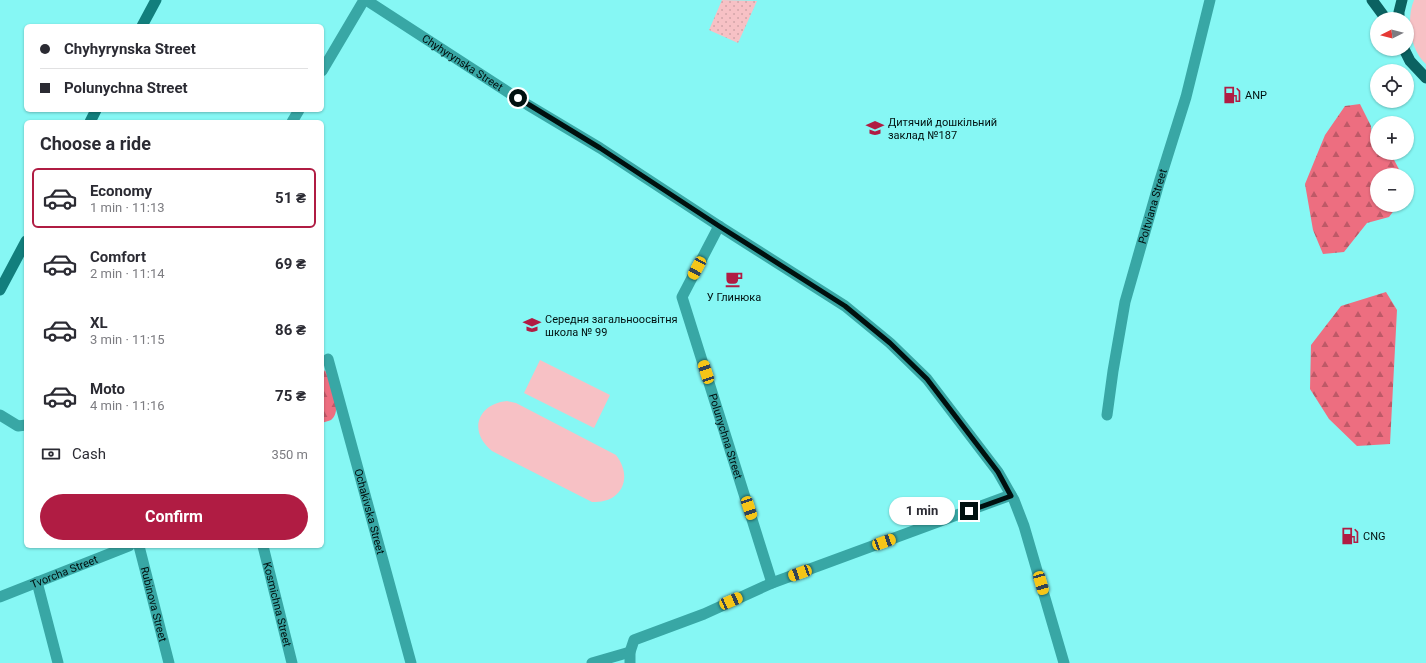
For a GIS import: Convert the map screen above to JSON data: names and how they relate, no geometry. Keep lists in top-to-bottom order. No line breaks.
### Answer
{"streets":{"street":["Chyhyrynska Street","Poltviana Street","Polunychna Street","Ochakivska Street","Tvorcha Street","Rubinova Street","Kosmichna Street"]},"crossings":[["Chyhyrynska Street","Polunychna Street"]],"places":{"fuel station":["ANP","CNG"],"school or university":["Дитячий дошкільний заклад №187","Середня загальноосвітня школа № 99"],"cafe":["У Глинюка"]},"north":"left","page":{"map_buttons":["+","−"],"banner":["Chyhyrynska Street","Polunychna Street"],"heading":"Choose a ride","list":[{"name":"Economy","note":"1 min · 11:13","value":"51 ₴"},{"name":"Comfort","note":"2 min · 11:14","value":"69 ₴"},{"name":"XL","note":"3 min · 11:15","value":"86 ₴"},{"name":"Moto","note":"4 min · 11:16","value":"75 ₴"}],"pay":["Cash","350 m"],"buttons":"Confirm","bubble":"1 min"}}
